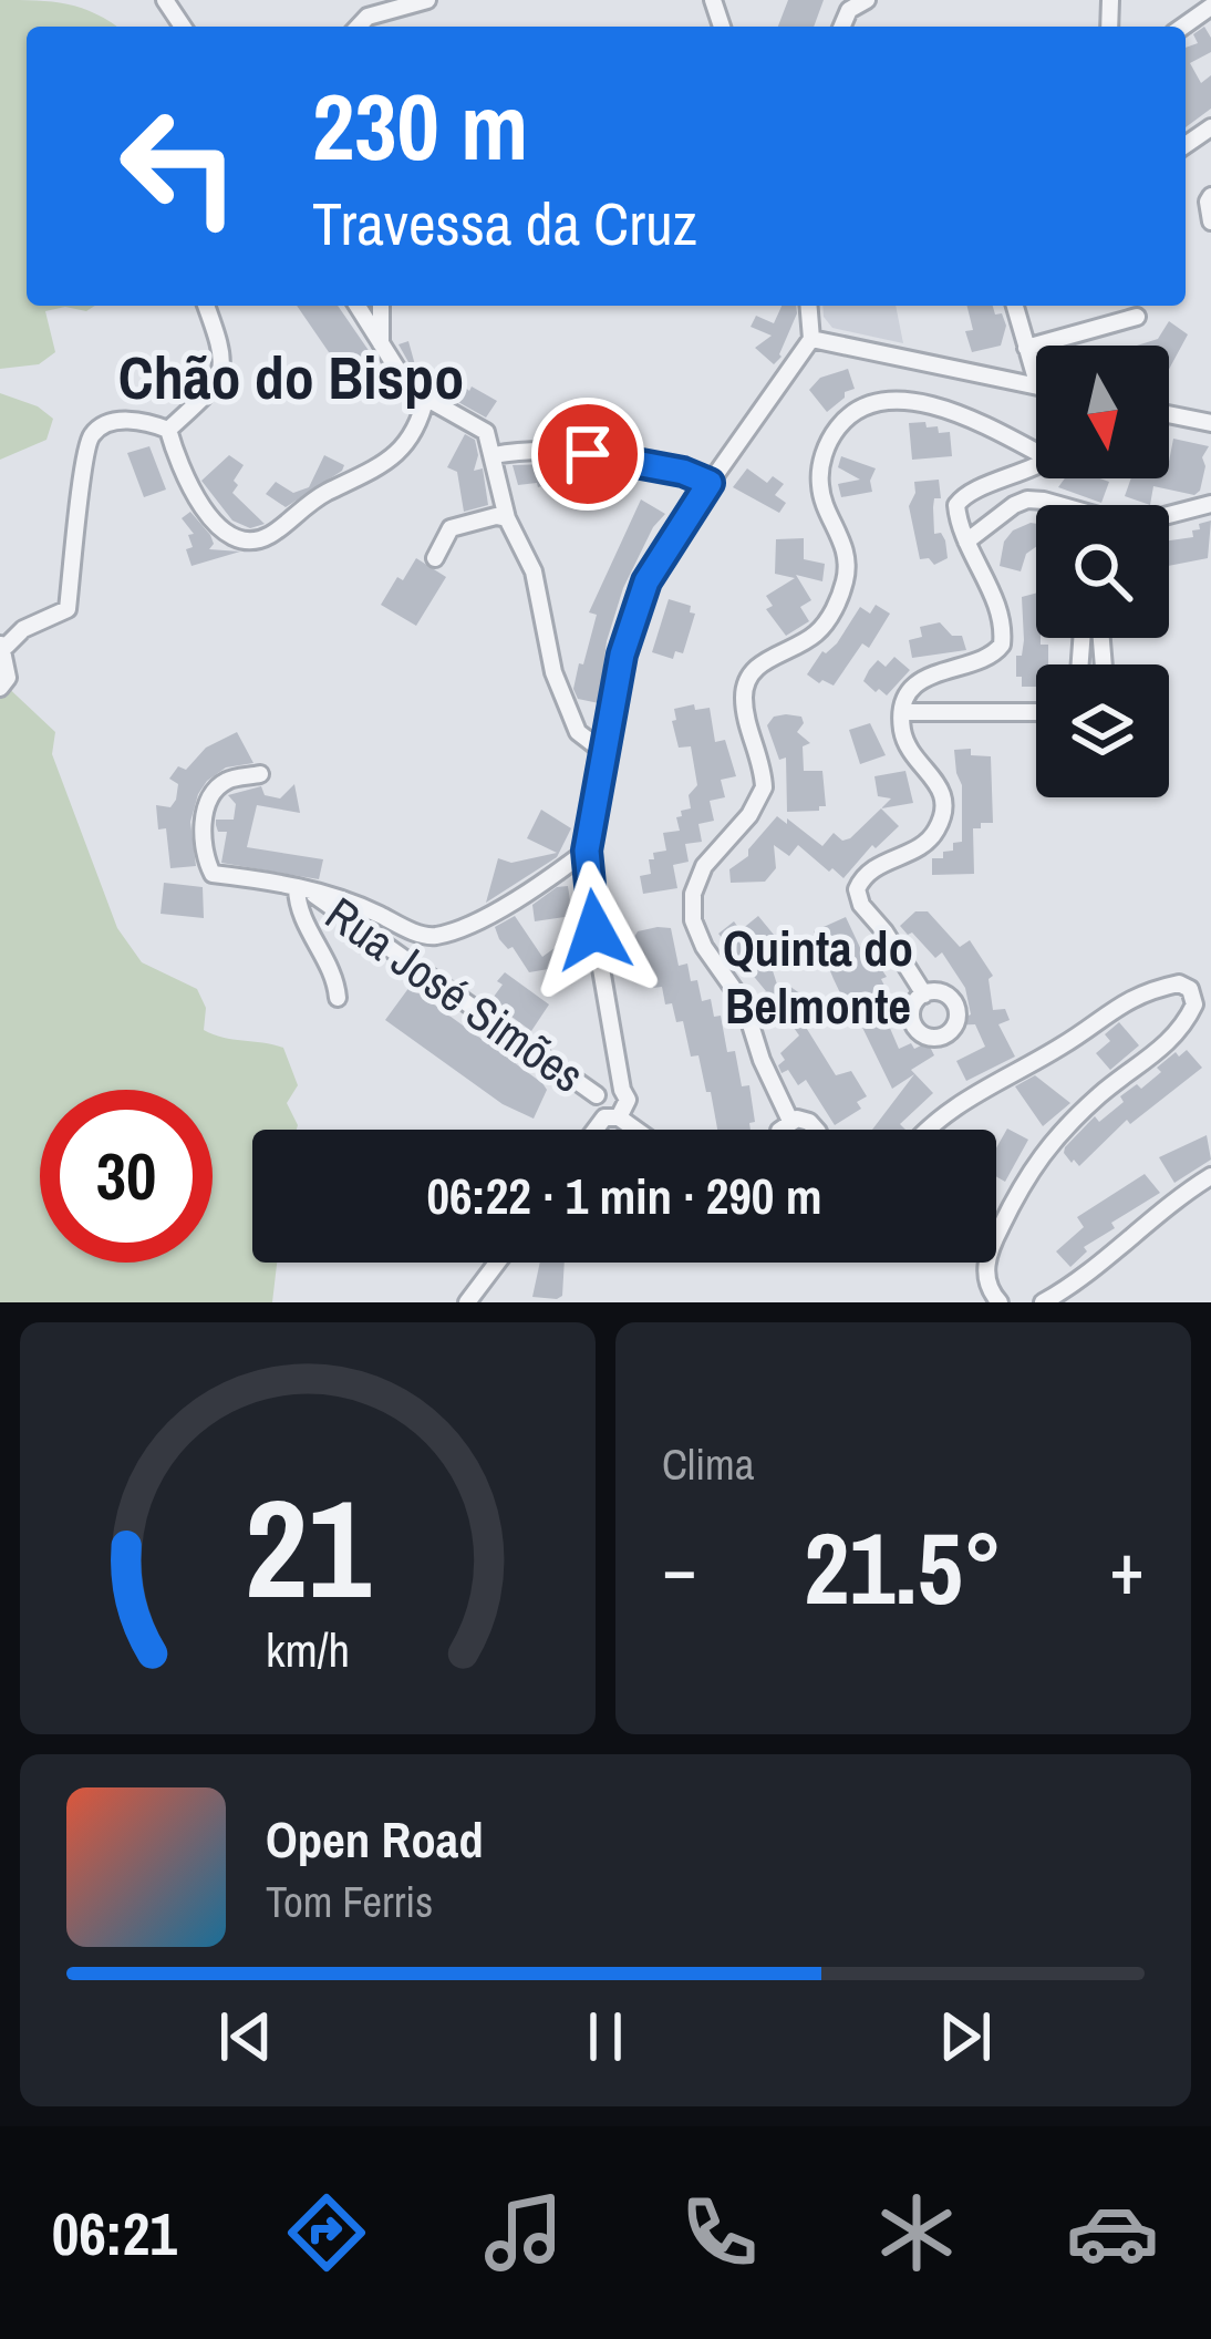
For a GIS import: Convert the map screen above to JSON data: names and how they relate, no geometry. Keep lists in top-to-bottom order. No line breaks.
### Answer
{"streets":{"street":["Rua José Simões"]},"districts":["Chão do Bispo","Quinta do Belmonte"],"north":"bottom","page":{"turn":["230 m","Travessa da Cruz"],"limit":"30","trip":"06:22 · 1 min · 290 m","tile":"Clima","heat":["−","21.5°","+"],"song":["Open Road","Tom Ferris"],"tabs":"06:21","gauge":["21","km/h"]}}
